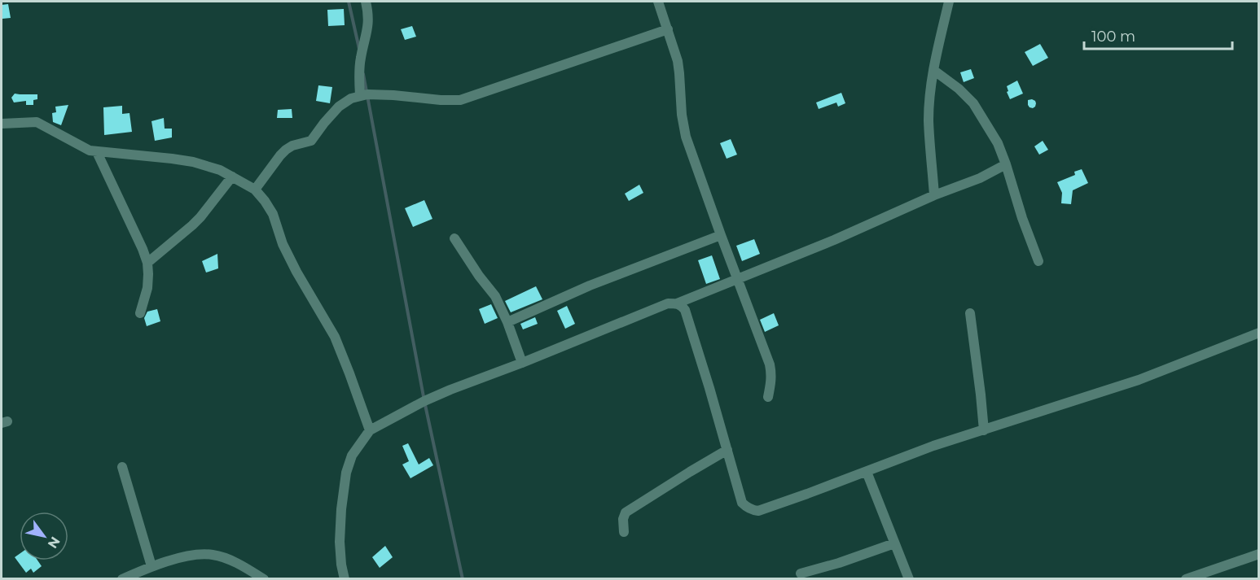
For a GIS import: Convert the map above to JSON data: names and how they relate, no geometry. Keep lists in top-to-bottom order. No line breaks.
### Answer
{"scale_bar":"100 m","north":"bottom right"}
